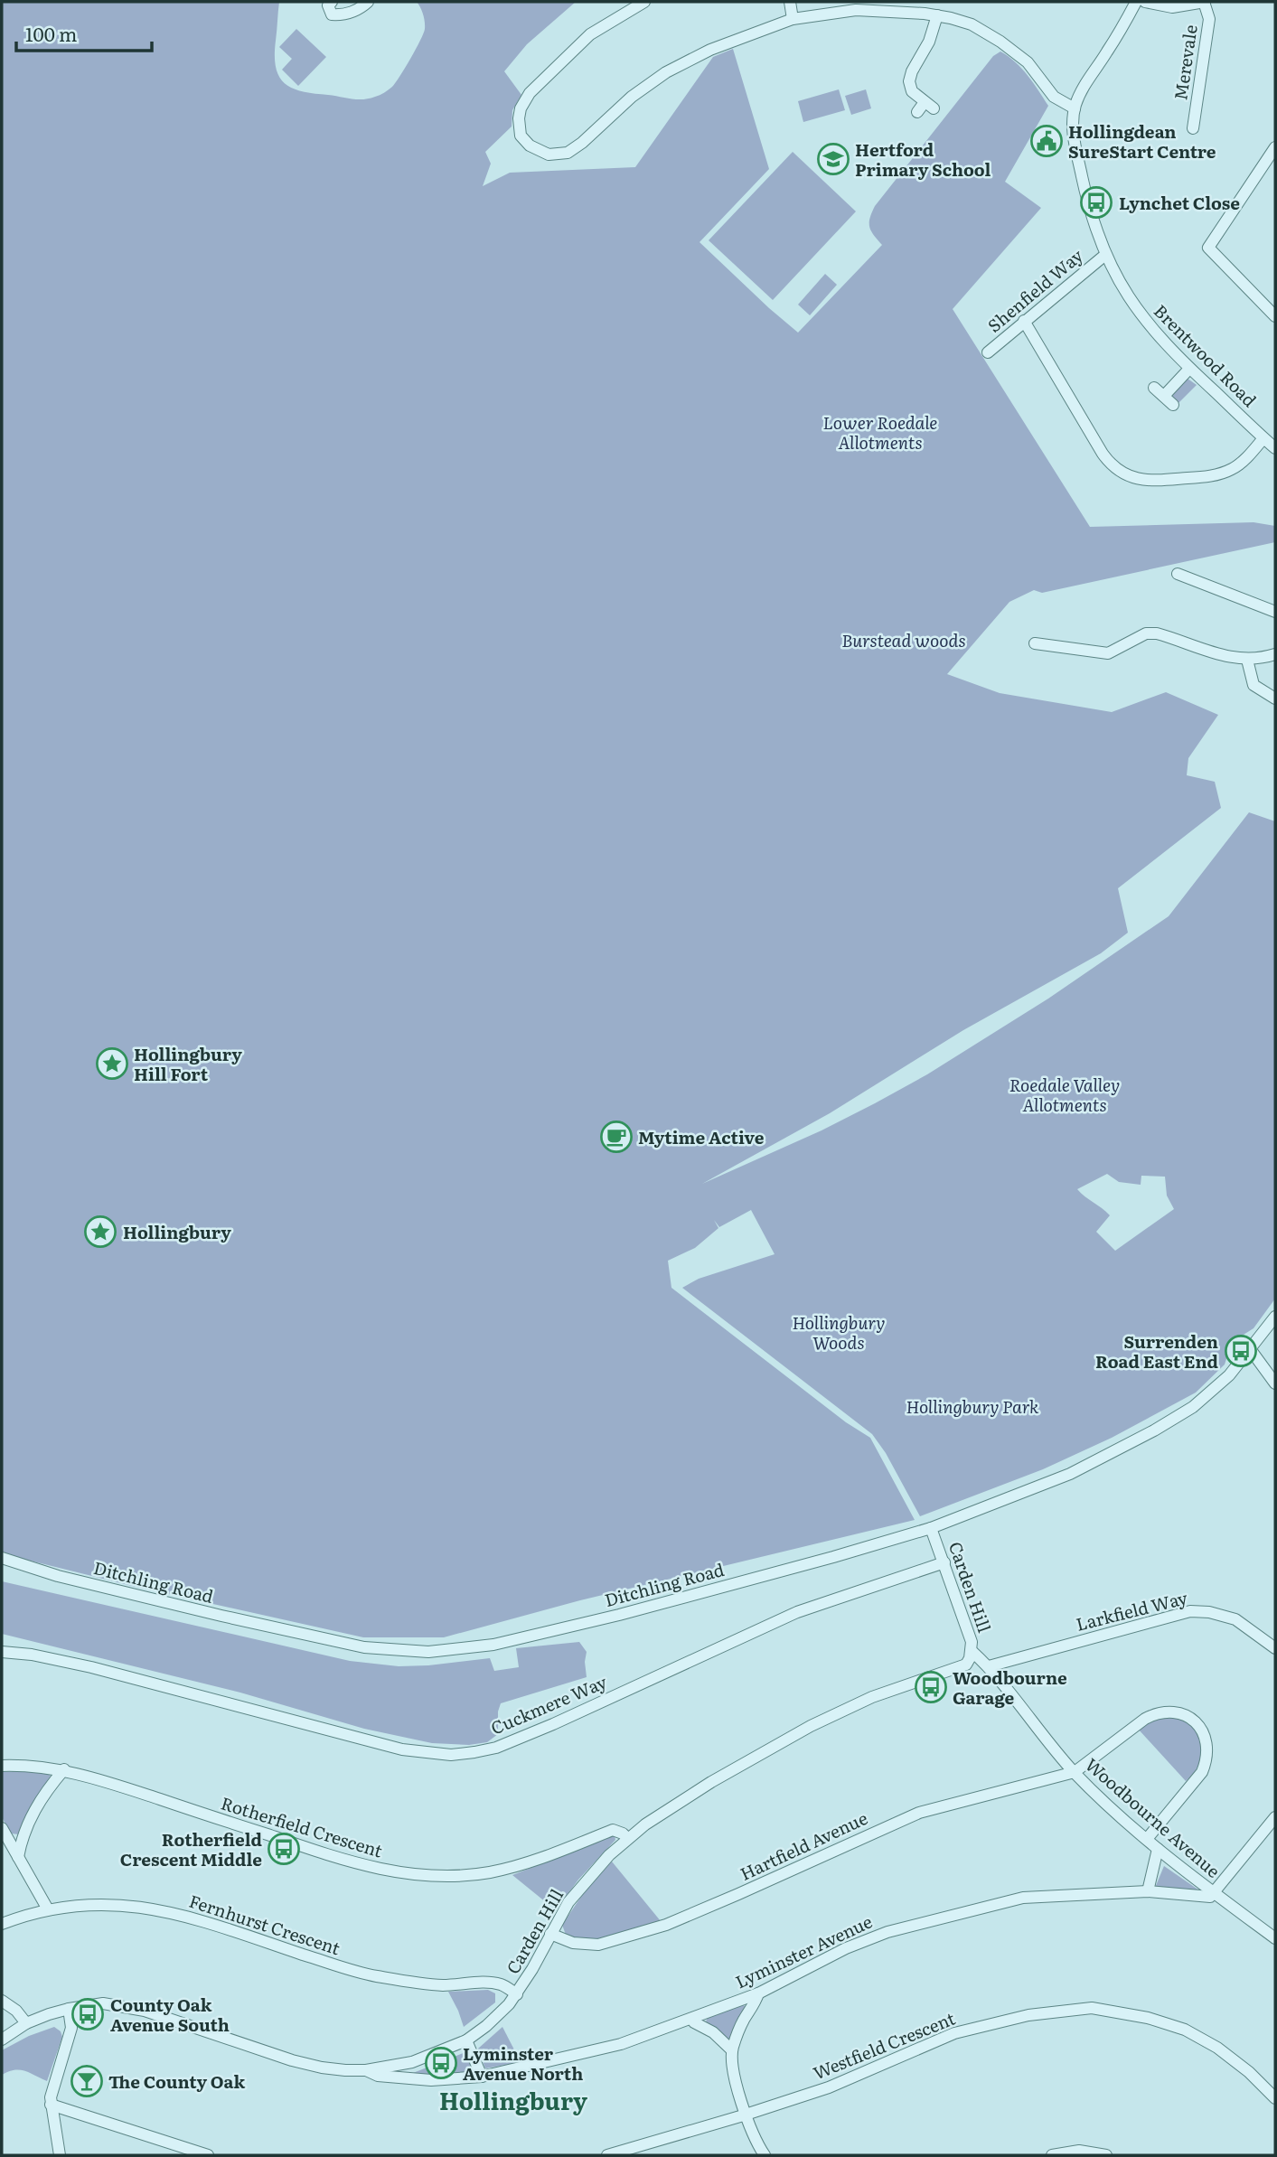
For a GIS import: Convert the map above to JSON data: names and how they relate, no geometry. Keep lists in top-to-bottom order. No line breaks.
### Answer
{"streets":{"street":["Merevale","Shenfield Way","Brentwood Road","Ditchling Road","Carden Hill","Larkfield Way","Cuckmere Way","Woodbourne Avenue","Rotherfield Crescent","Hartfield Avenue","Fernhurst Crescent","Lyminster Avenue","Westfield Crescent"]},"crossings":[["Shenfield Way","Brentwood Road"],["Ditchling Road","Carden Hill"],["Carden Hill","Cuckmere Way"],["Carden Hill","Woodbourne Avenue"],["Carden Hill","Rotherfield Crescent"],["Carden Hill","Hartfield Avenue"],["Carden Hill","Fernhurst Crescent"],["Carden Hill","Lyminster Avenue"],["Larkfield Way","Woodbourne Avenue"],["Woodbourne Avenue","Hartfield Avenue"],["Woodbourne Avenue","Lyminster Avenue"]],"districts":["Hollingbury"],"parks":["Lower Roedale Allotments","Burstead woods","Roedale Valley Allotments","Hollingbury Woods","Hollingbury Park"],"places":{"public building":["Hollingdean SureStart Centre"],"school or university":["Hertford Primary School"],"bus stop":["Lynchet Close","Surrenden Road East End","Woodbourne Garage","Rotherfield Crescent Middle","County Oak Avenue South","Lyminster Avenue North"],"place":["Hollingbury Hill Fort","Hollingbury"],"cafe":["Mytime Active"],"bar":["The County Oak"]},"scale_bar":"100 m"}
